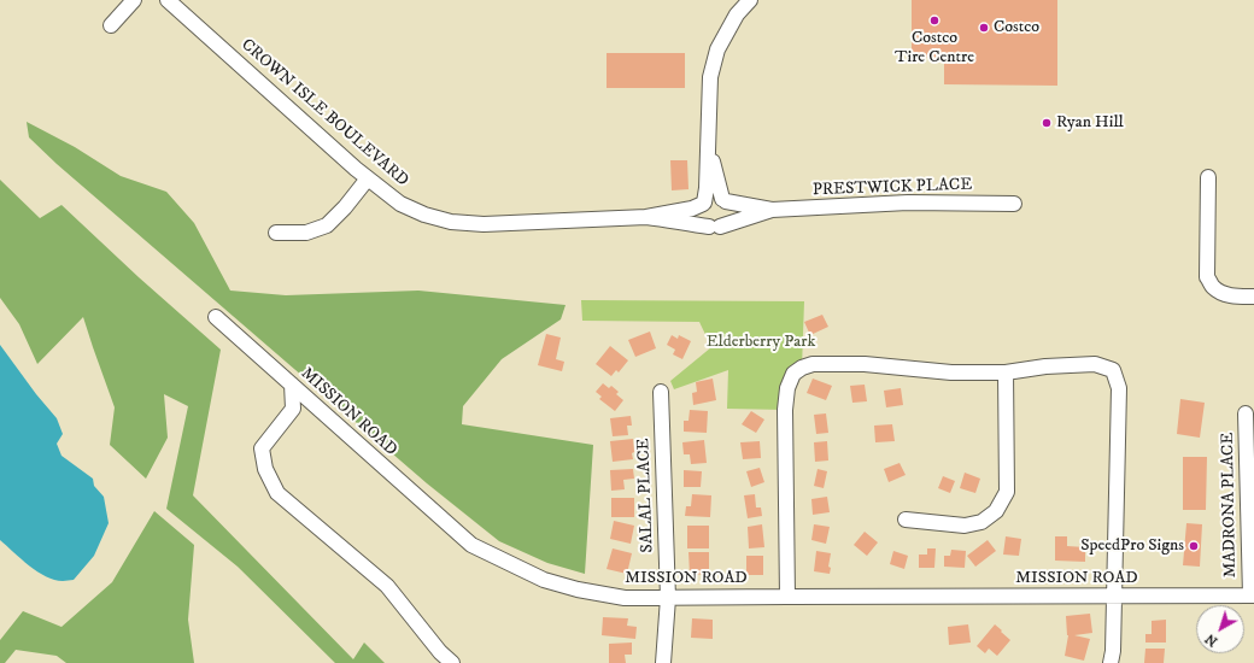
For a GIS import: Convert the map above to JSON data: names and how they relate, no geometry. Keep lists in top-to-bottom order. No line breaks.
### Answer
{"streets":{"street":["CROWN ISLE BOULEVARD","PRESTWICK PLACE","MISSION ROAD","SALAL PLACE","MADRONA PLACE"]},"crossings":[["CROWN ISLE BOULEVARD","PRESTWICK PLACE"],["MISSION ROAD","SALAL PLACE"],["MISSION ROAD","MADRONA PLACE"]],"parks":["Elderberry Park"],"places":["Costco Tire Centre","Costco","Ryan Hill","SpeedPro Signs"],"north":"bottom left"}
